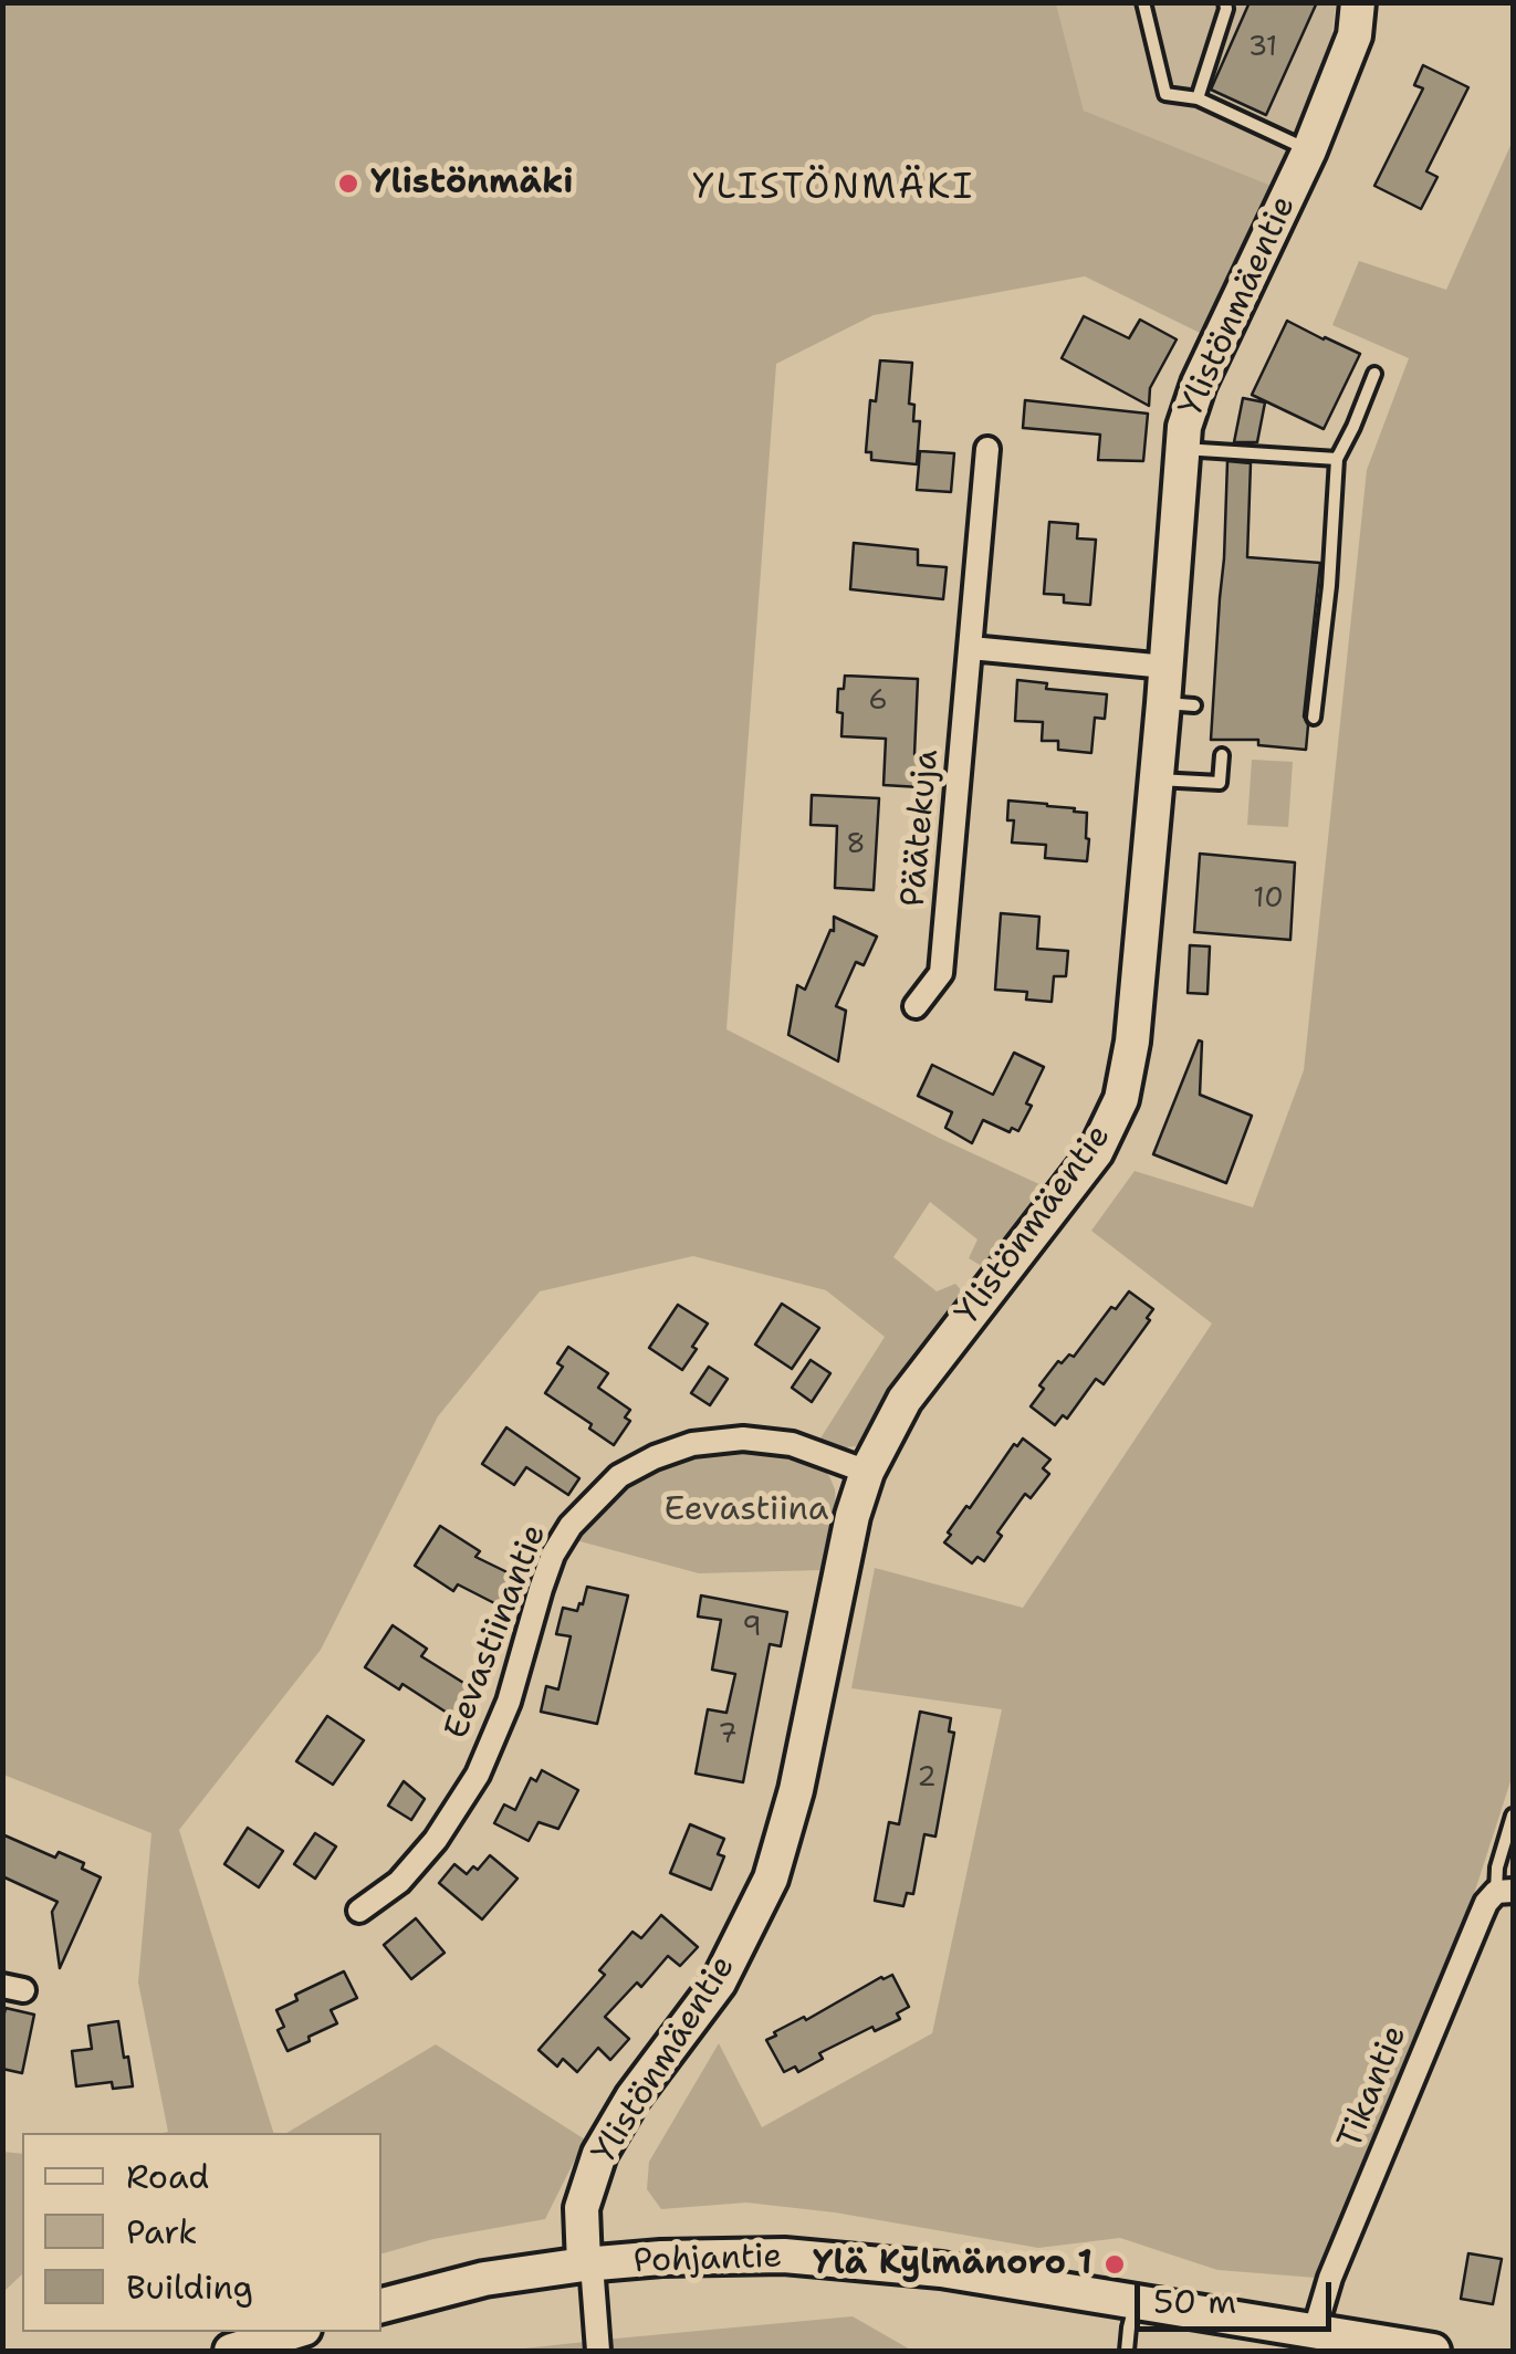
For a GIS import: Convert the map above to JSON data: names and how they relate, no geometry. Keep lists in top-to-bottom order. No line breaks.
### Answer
{"streets":{"street":["Ylistönmäentie","Päätekuja","Eevastiinantie","Tikantie","Pohjantie"]},"crossings":[["Ylistönmäentie","Eevastiinantie"],["Ylistönmäentie","Pohjantie"],["Tikantie","Pohjantie"]],"districts":["YLISTÖNMÄKI"],"parks":["Eevastiina"],"places":["Ylistönmäki","Ylä Kylmänoro 1"],"house_numbers":["31","6","8","10","9","7","2"],"legend":["Road","Park","Building"],"scale_bar":"50 m"}
